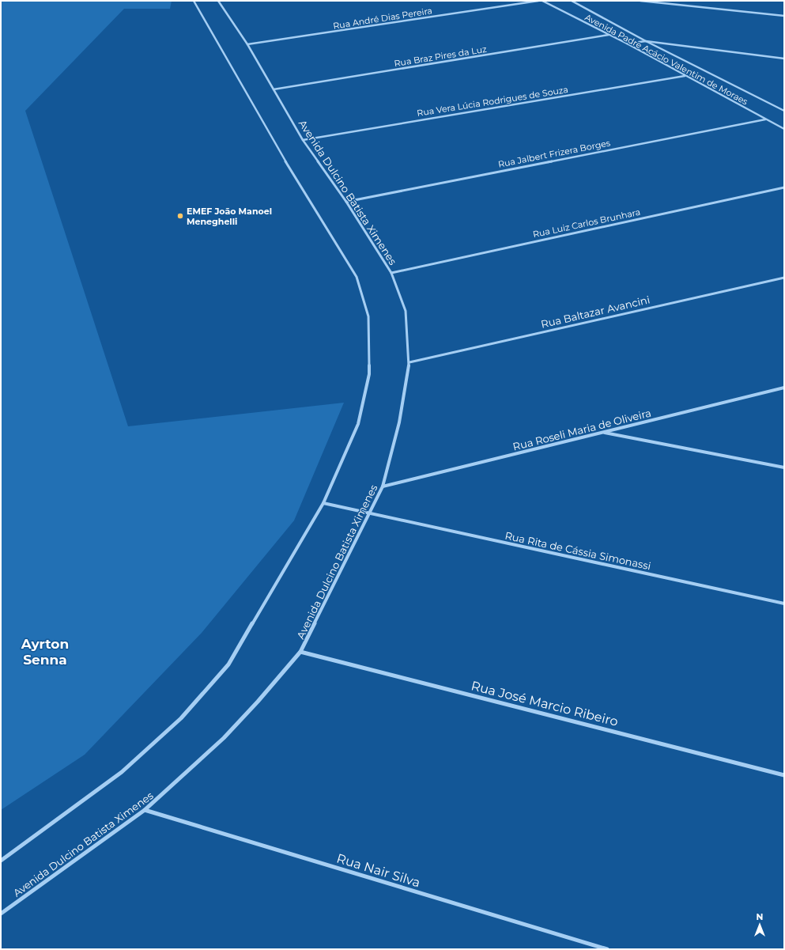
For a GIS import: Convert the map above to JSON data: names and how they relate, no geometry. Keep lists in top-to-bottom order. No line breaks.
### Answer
{"streets":{"street":["Rua André Dias Pereira","Rua Braz Pires da Luz","Avenida Padre Acácio Valentim de Moraes","Rua Vera Lúcia Rodrigues de Souza","Rua Jalbert Frizera Borges","Avenida Dulcino Batista Ximenes","Rua Luiz Carlos Brunhara","Rua Baltazar Avancini","Rua Roseli Maria de Oliveira","Rua Rita de Cássia Simonassi","Rua José Marcio Ribeiro","Rua Nair Silva"]},"crossings":[["Rua André Dias Pereira","Avenida Dulcino Batista Ximenes"],["Rua Braz Pires da Luz","Avenida Padre Acácio Valentim de Moraes"],["Rua Braz Pires da Luz","Avenida Dulcino Batista Ximenes"],["Avenida Padre Acácio Valentim de Moraes","Rua Vera Lúcia Rodrigues de Souza"],["Avenida Padre Acácio Valentim de Moraes","Rua Jalbert Frizera Borges"],["Rua Vera Lúcia Rodrigues de Souza","Avenida Dulcino Batista Ximenes"],["Rua Jalbert Frizera Borges","Avenida Dulcino Batista Ximenes"],["Avenida Dulcino Batista Ximenes","Rua Luiz Carlos Brunhara"],["Avenida Dulcino Batista Ximenes","Rua Baltazar Avancini"],["Avenida Dulcino Batista Ximenes","Rua Roseli Maria de Oliveira"],["Avenida Dulcino Batista Ximenes","Rua Rita de Cássia Simonassi"],["Avenida Dulcino Batista Ximenes","Rua José Marcio Ribeiro"],["Avenida Dulcino Batista Ximenes","Rua Nair Silva"]],"districts":["Ayrton Senna"],"places":["EMEF João Manoel Meneghelli"],"north":"top"}
